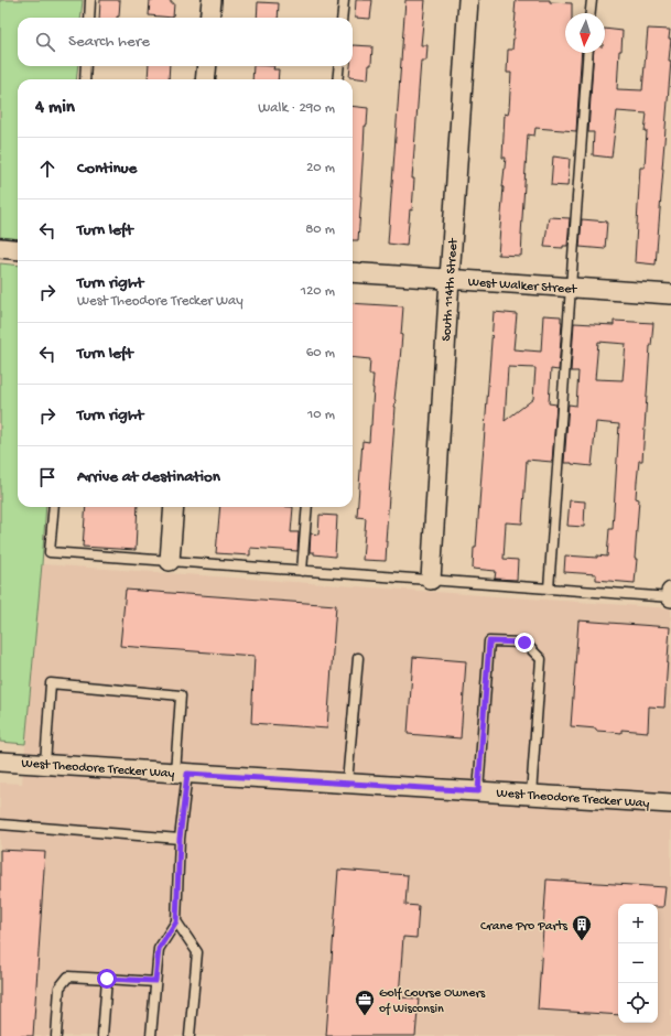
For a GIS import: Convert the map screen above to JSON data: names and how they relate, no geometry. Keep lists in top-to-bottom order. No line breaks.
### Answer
{"streets":{"street":["West Walker Street","South 114th Street","West Theodore Trecker Way"]},"crossings":[["West Walker Street","South 114th Street"]],"places":{"building":["Crane Pro Parts"],"office":["Golf Course Owners of Wisconsin"]},"north":"bottom","page":{"search":"Search here","heading":["4 min","Walk · 290 m"],"list":[["Continue","20 m"],["Turn left","80 m"],["Turn right","West Theodore Trecker Way","120 m"],["Turn left","60 m"],["Turn right","10 m"],"Arrive at destination"],"map_buttons":["+","−"]}}
